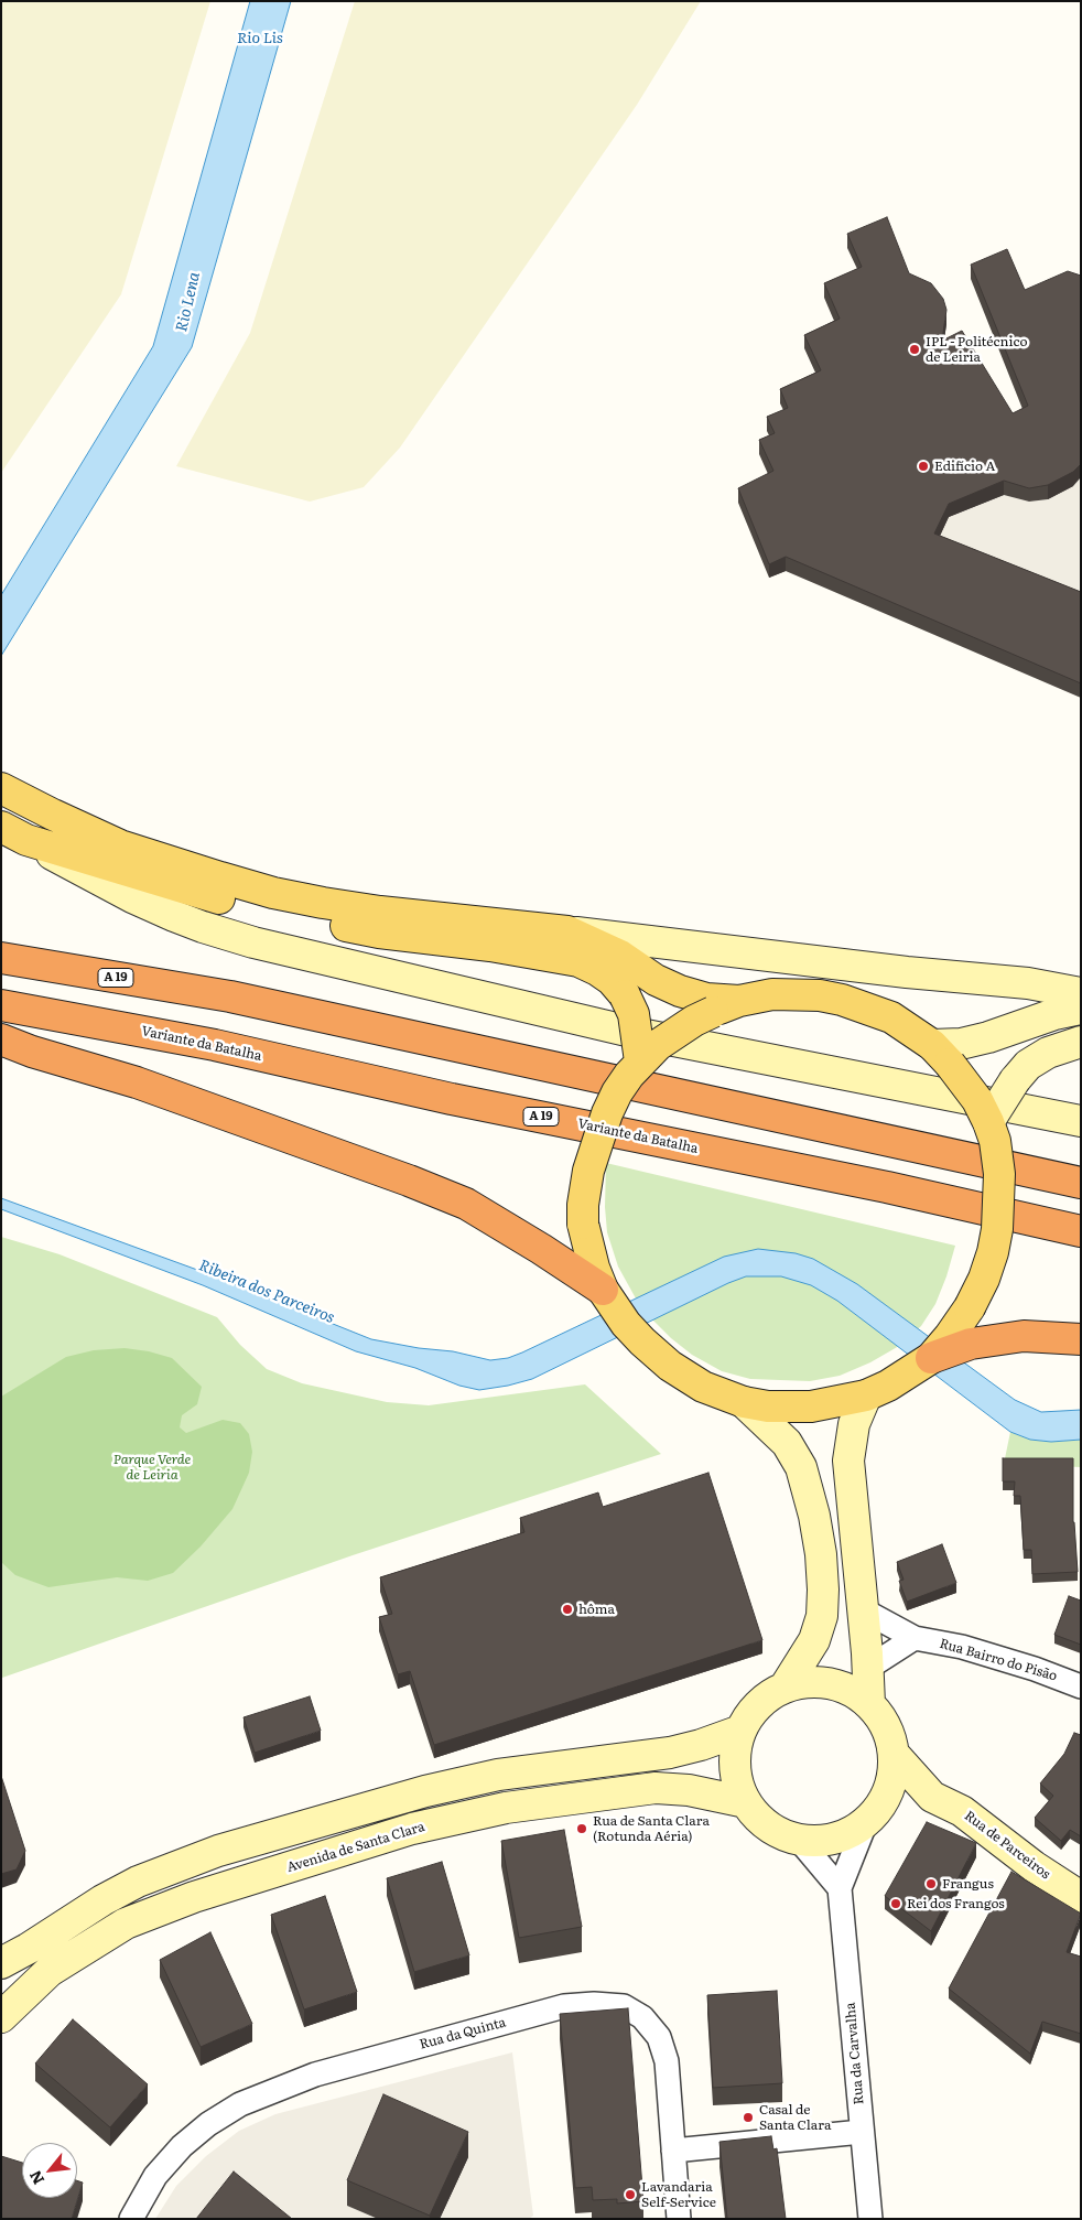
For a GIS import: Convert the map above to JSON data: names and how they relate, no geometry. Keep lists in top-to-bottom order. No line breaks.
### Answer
{"streets":{"highway":["A 19","Variante da Batalha"],"main road":["Rua de Parceiros","Avenida de Santa Clara"],"street":["Rua Bairro do Pisão","Rua da Quinta","Rua da Carvalha"]},"crossings":[["Rua de Parceiros","Avenida de Santa Clara"],["Rua de Parceiros","Rua da Carvalha"],["Avenida de Santa Clara","Rua da Carvalha"]],"water":["Rio Lis","Rio Lena","Ribeira dos Parceiros"],"parks":["Parque Verde de Leiria"],"places":["IPL - Politécnico de Leiria","Edifício A","hôma","Rua de Santa Clara (Rotunda Aéria)","Frangus","Rei dos Frangos","Casal de Santa Clara","Lavandaria Self-Service"],"north":"bottom left"}
